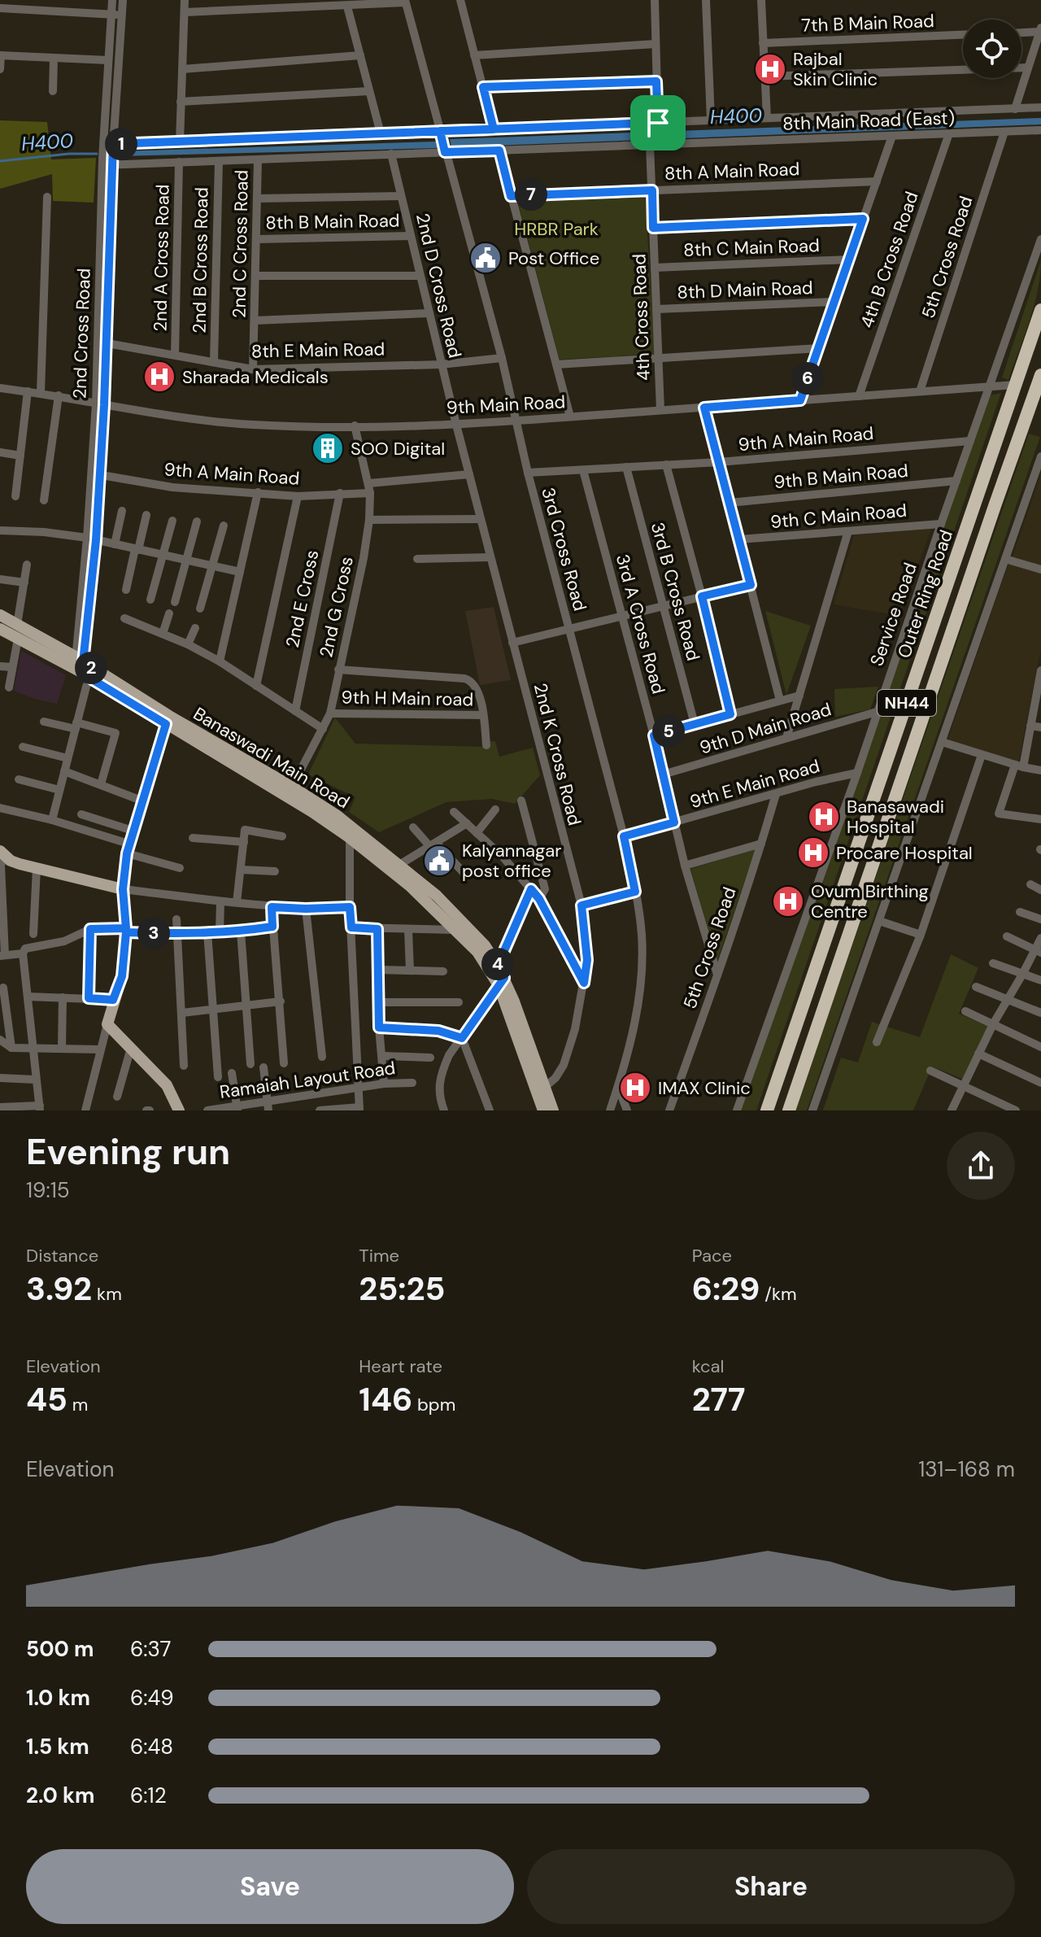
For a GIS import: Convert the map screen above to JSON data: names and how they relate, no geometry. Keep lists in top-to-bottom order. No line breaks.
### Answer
{"streets":{"highway":["Outer Ring Road","NH44"],"main road":["Banaswadi Main Road"],"street":["7th B Main Road","8th Main Road (East)","8th A Main Road","8th B Main Road","2nd C Cross Road","8th C Main Road","5th Cross Road","2nd A Cross Road","4th B Cross Road","2nd B Cross Road","2nd D Cross Road","8th D Main Road","4th Cross Road","2nd Cross Road","8th E Main Road","9th Main Road","9th A Main Road","9th B Main Road","9th C Main Road","3rd Cross Road","3rd B Cross Road","2nd E Cross","2nd G Cross","Service Road","3rd A Cross Road","9th H Main road","9th D Main Road","2nd K Cross Road","9th E Main Road","Ramaiah Layout Road"]},"crossings":[["8th Main Road (East)","2nd C Cross Road"],["8th Main Road (East)","5th Cross Road"],["8th Main Road (East)","2nd A Cross Road"],["8th Main Road (East)","4th B Cross Road"],["8th Main Road (East)","2nd B Cross Road"],["8th Main Road (East)","2nd D Cross Road"],["8th Main Road (East)","4th Cross Road"],["8th Main Road (East)","2nd Cross Road"],["8th Main Road (East)","3rd Cross Road"],["8th A Main Road","4th Cross Road"],["8th B Main Road","2nd C Cross Road"],["8th B Main Road","2nd D Cross Road"],["2nd C Cross Road","8th E Main Road"],["8th C Main Road","4th Cross Road"],["5th Cross Road","9th Main Road"],["5th Cross Road","3rd A Cross Road"],["5th Cross Road","9th E Main Road"],["2nd A Cross Road","8th E Main Road"],["4th B Cross Road","9th Main Road"],["2nd B Cross Road","8th E Main Road"],["2nd D Cross Road","8th E Main Road"],["2nd D Cross Road","9th Main Road"],["2nd D Cross Road","2nd K Cross Road"],["8th D Main Road","4th Cross Road"],["4th Cross Road","9th Main Road"],["2nd Cross Road","8th E Main Road"],["2nd Cross Road","9th Main Road"],["2nd Cross Road","9th A Main Road"],["2nd Cross Road","Banaswadi Main Road"],["8th E Main Road","3rd Cross Road"],["9th Main Road","3rd Cross Road"],["9th Main Road","Outer Ring Road"],["9th Main Road","2nd G Cross"],["9th Main Road","Service Road"],["9th Main Road","2nd K Cross Road"],["9th A Main Road","3rd Cross Road"],["9th A Main Road","3rd B Cross Road"],["9th A Main Road","2nd E Cross"],["9th A Main Road","2nd G Cross"],["9th A Main Road","Service Road"],["9th A Main Road","3rd A Cross Road"],["9th B Main Road","Service Road"],["9th C Main Road","Service Road"],["3rd Cross Road","9th E Main Road"],["2nd G Cross","9th H Main road"],["2nd G Cross","Banaswadi Main Road"],["Service Road","9th D Main Road"],["Service Road","9th E Main Road"],["3rd A Cross Road","9th D Main Road"],["3rd A Cross Road","9th E Main Road"],["2nd K Cross Road","Banaswadi Main Road"]],"water":["H400"],"parks":["HRBR Park"],"places":{"hospital":["Rajbal Skin Clinic","Sharada Medicals","Banasawadi Hospital","Procare Hospital","Ovum Birthing Centre","IMAX Clinic"],"public building":["Post Office","Kalyannagar post office"],"building":["SOO Digital"]},"page":{"pins":["1","7","6","2","5","3","4"],"heading":["Evening run","19:15"],"stats":[["Distance","3.92 km"],["Time","25:25"],["Pace","6:29 /km"],["Elevation","45 m"],["Heart rate","146 bpm"],["kcal","277"]],"chart":["Elevation","131–168 m"],"list":[{"name":"500 m","note":"6:37"},{"name":"1.0 km","note":"6:49"},{"name":"1.5 km","note":"6:48"},{"name":"2.0 km","note":"6:12"}],"buttons":["Save","Share"]}}
